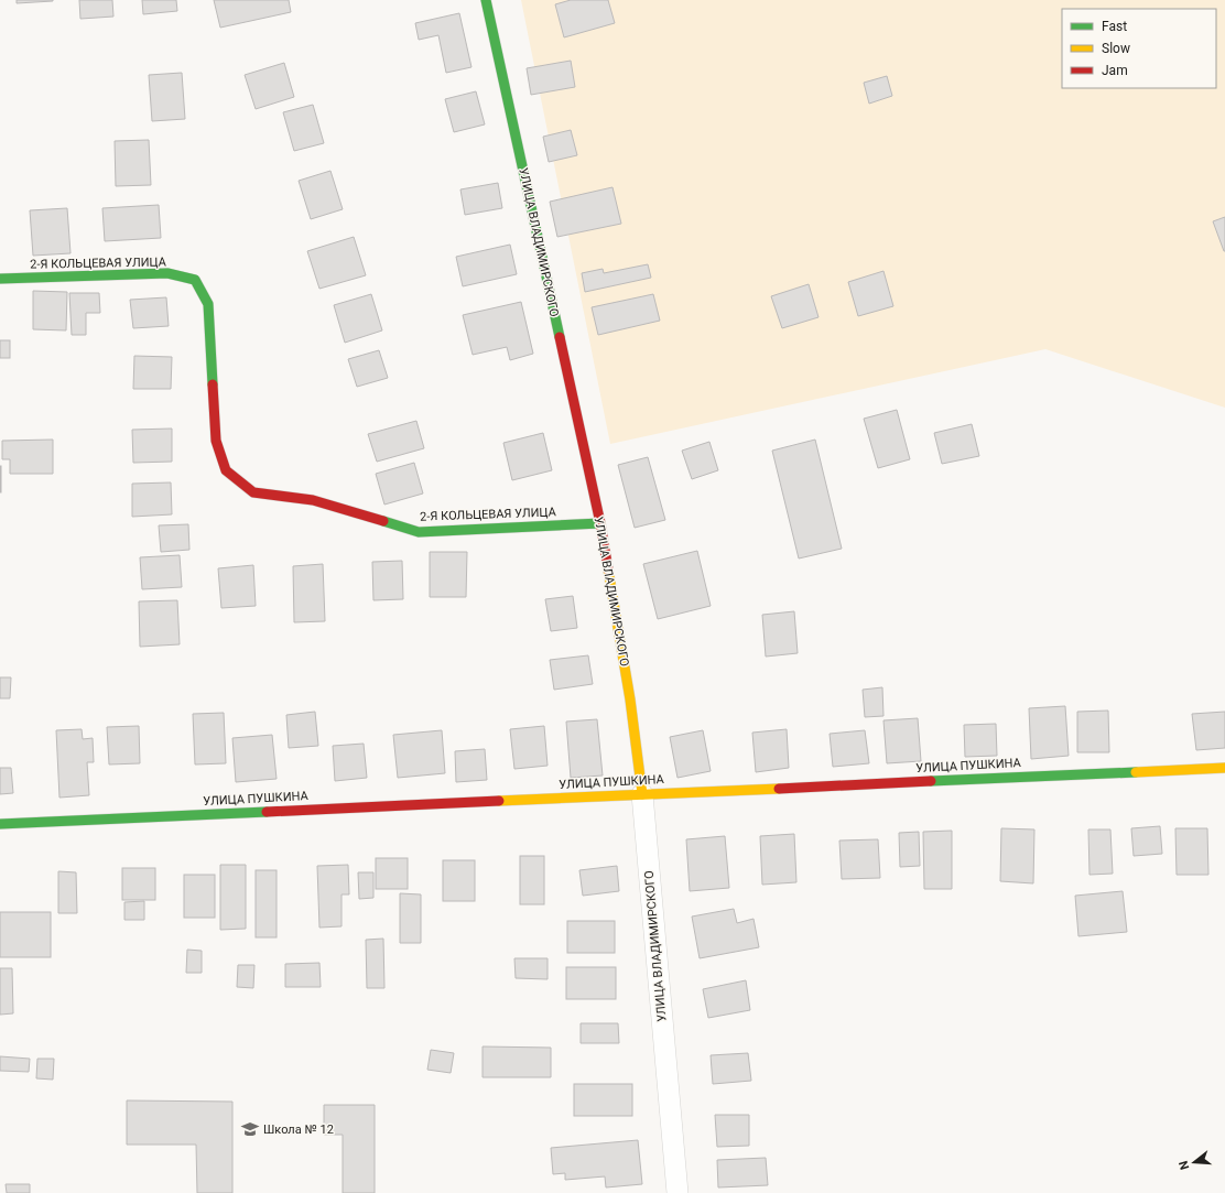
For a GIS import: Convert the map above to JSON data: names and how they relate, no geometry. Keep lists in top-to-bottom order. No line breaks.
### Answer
{"streets":{"street":["УЛИЦА ВЛАДИМИРСКОГО","2-Я КОЛЬЦЕВАЯ УЛИЦА","УЛИЦА ПУШКИНА"]},"crossings":[["УЛИЦА ВЛАДИМИРСКОГО","2-Я КОЛЬЦЕВАЯ УЛИЦА"],["УЛИЦА ВЛАДИМИРСКОГО","УЛИЦА ПУШКИНА"]],"places":{"school or university":["Школа № 12"]},"legend":["Fast","Slow","Jam"],"north":"left"}
